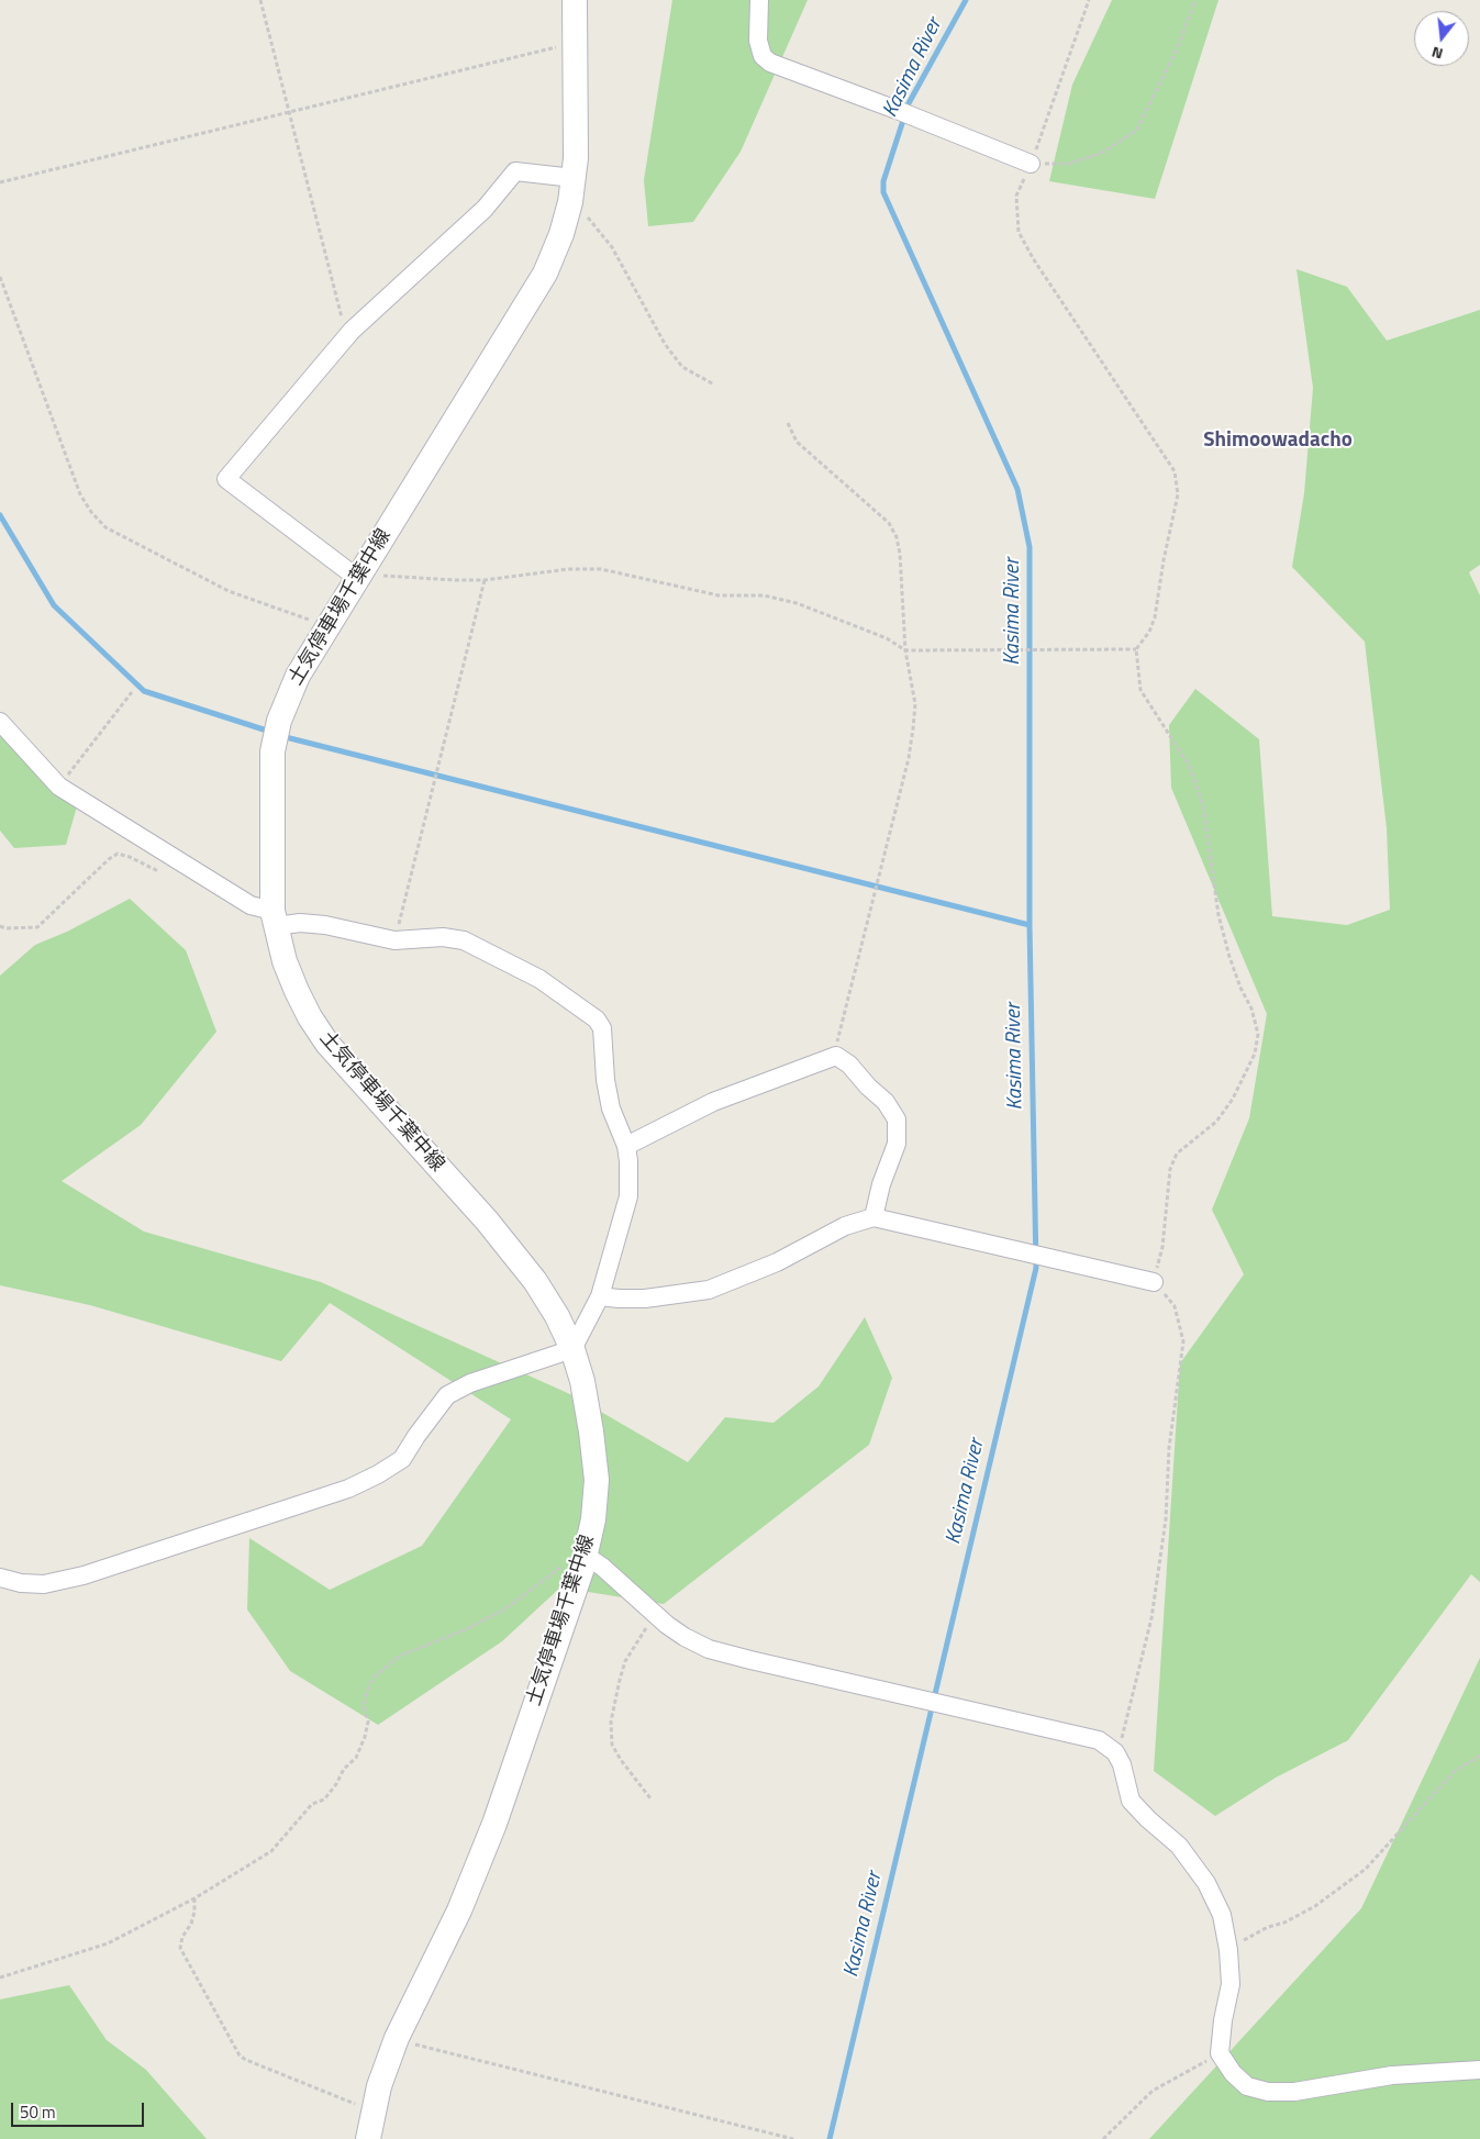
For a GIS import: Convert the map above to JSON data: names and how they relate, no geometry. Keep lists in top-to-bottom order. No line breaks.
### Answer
{"streets":{"main road":["土気停車場千葉中線"]},"districts":["Shimoowadacho"],"water":["Kasima River"],"scale_bar":"50 m","north":"bottom"}
